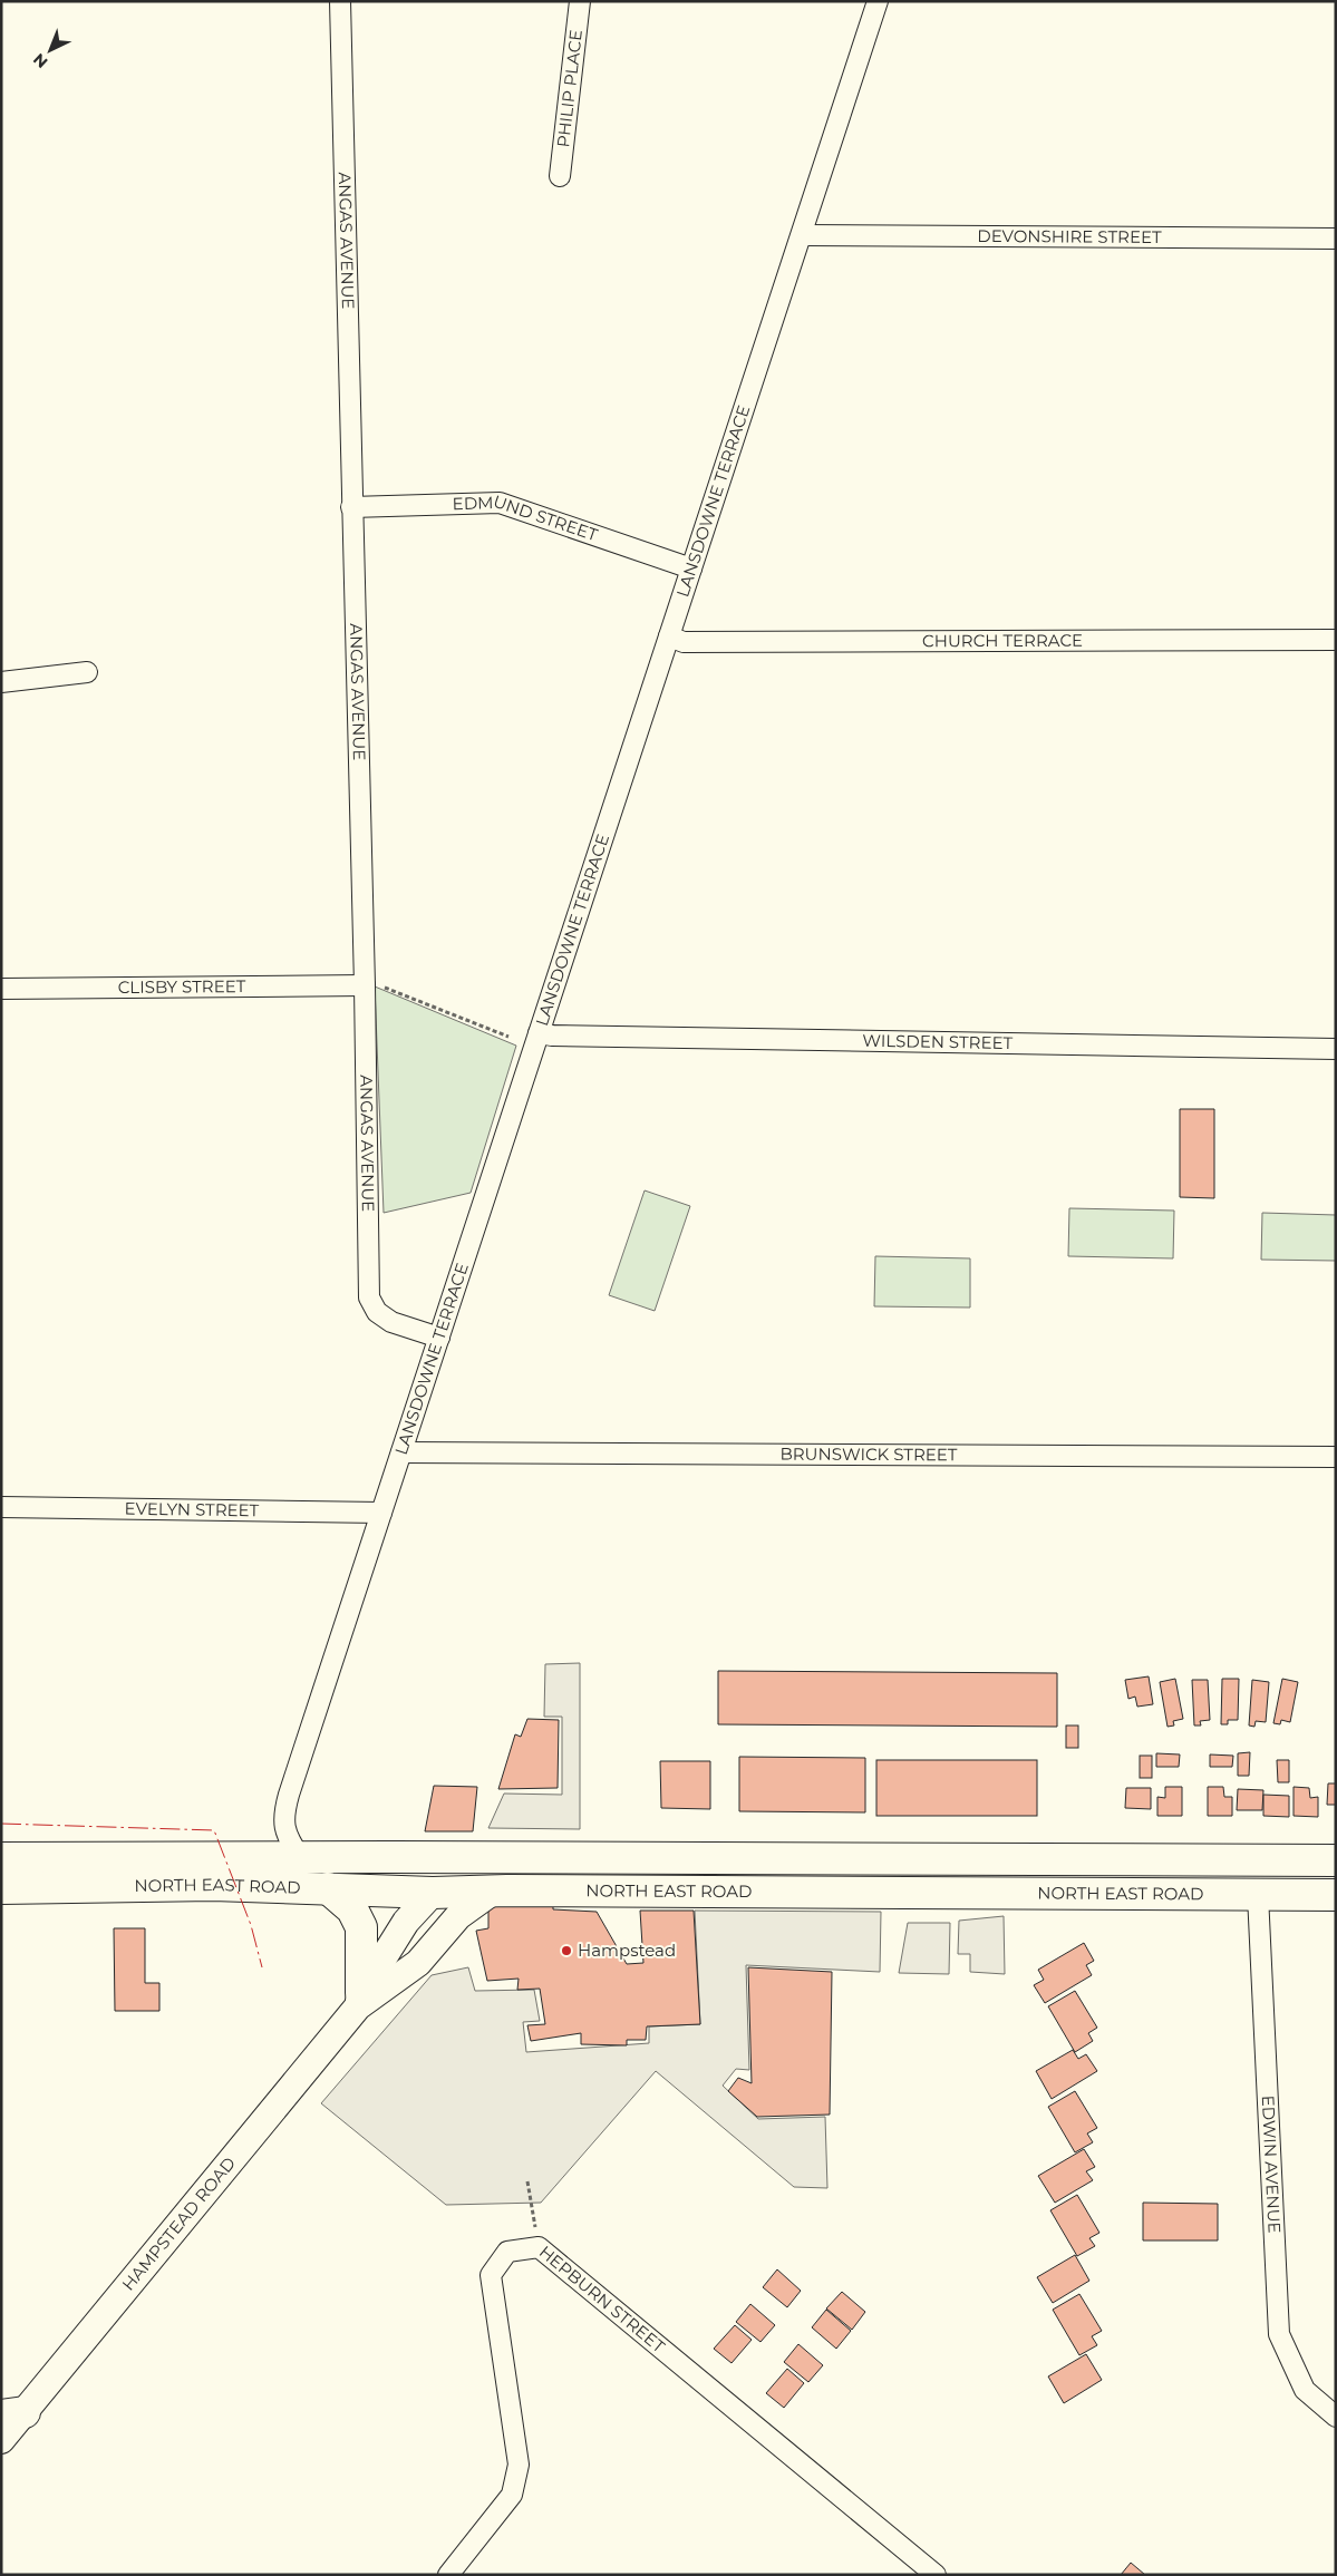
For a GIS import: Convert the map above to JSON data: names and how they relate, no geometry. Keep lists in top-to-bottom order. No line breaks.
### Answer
{"streets":{"highway":["NORTH EAST ROAD"],"main road":["HAMPSTEAD ROAD"],"street":["PHILIP PLACE","DEVONSHIRE STREET","ANGAS AVENUE","LANSDOWNE TERRACE","EDMUND STREET","CHURCH TERRACE","CLISBY STREET","WILSDEN STREET","BRUNSWICK STREET","EVELYN STREET","EDWIN AVENUE","HEPBURN STREET"]},"crossings":[["DEVONSHIRE STREET","LANSDOWNE TERRACE"],["ANGAS AVENUE","LANSDOWNE TERRACE"],["ANGAS AVENUE","EDMUND STREET"],["ANGAS AVENUE","CLISBY STREET"],["LANSDOWNE TERRACE","EDMUND STREET"],["LANSDOWNE TERRACE","CHURCH TERRACE"],["LANSDOWNE TERRACE","WILSDEN STREET"],["LANSDOWNE TERRACE","BRUNSWICK STREET"],["LANSDOWNE TERRACE","EVELYN STREET"],["LANSDOWNE TERRACE","NORTH EAST ROAD"],["NORTH EAST ROAD","EDWIN AVENUE"],["NORTH EAST ROAD","HAMPSTEAD ROAD"]],"places":["Hampstead"],"north":"bottom left"}
